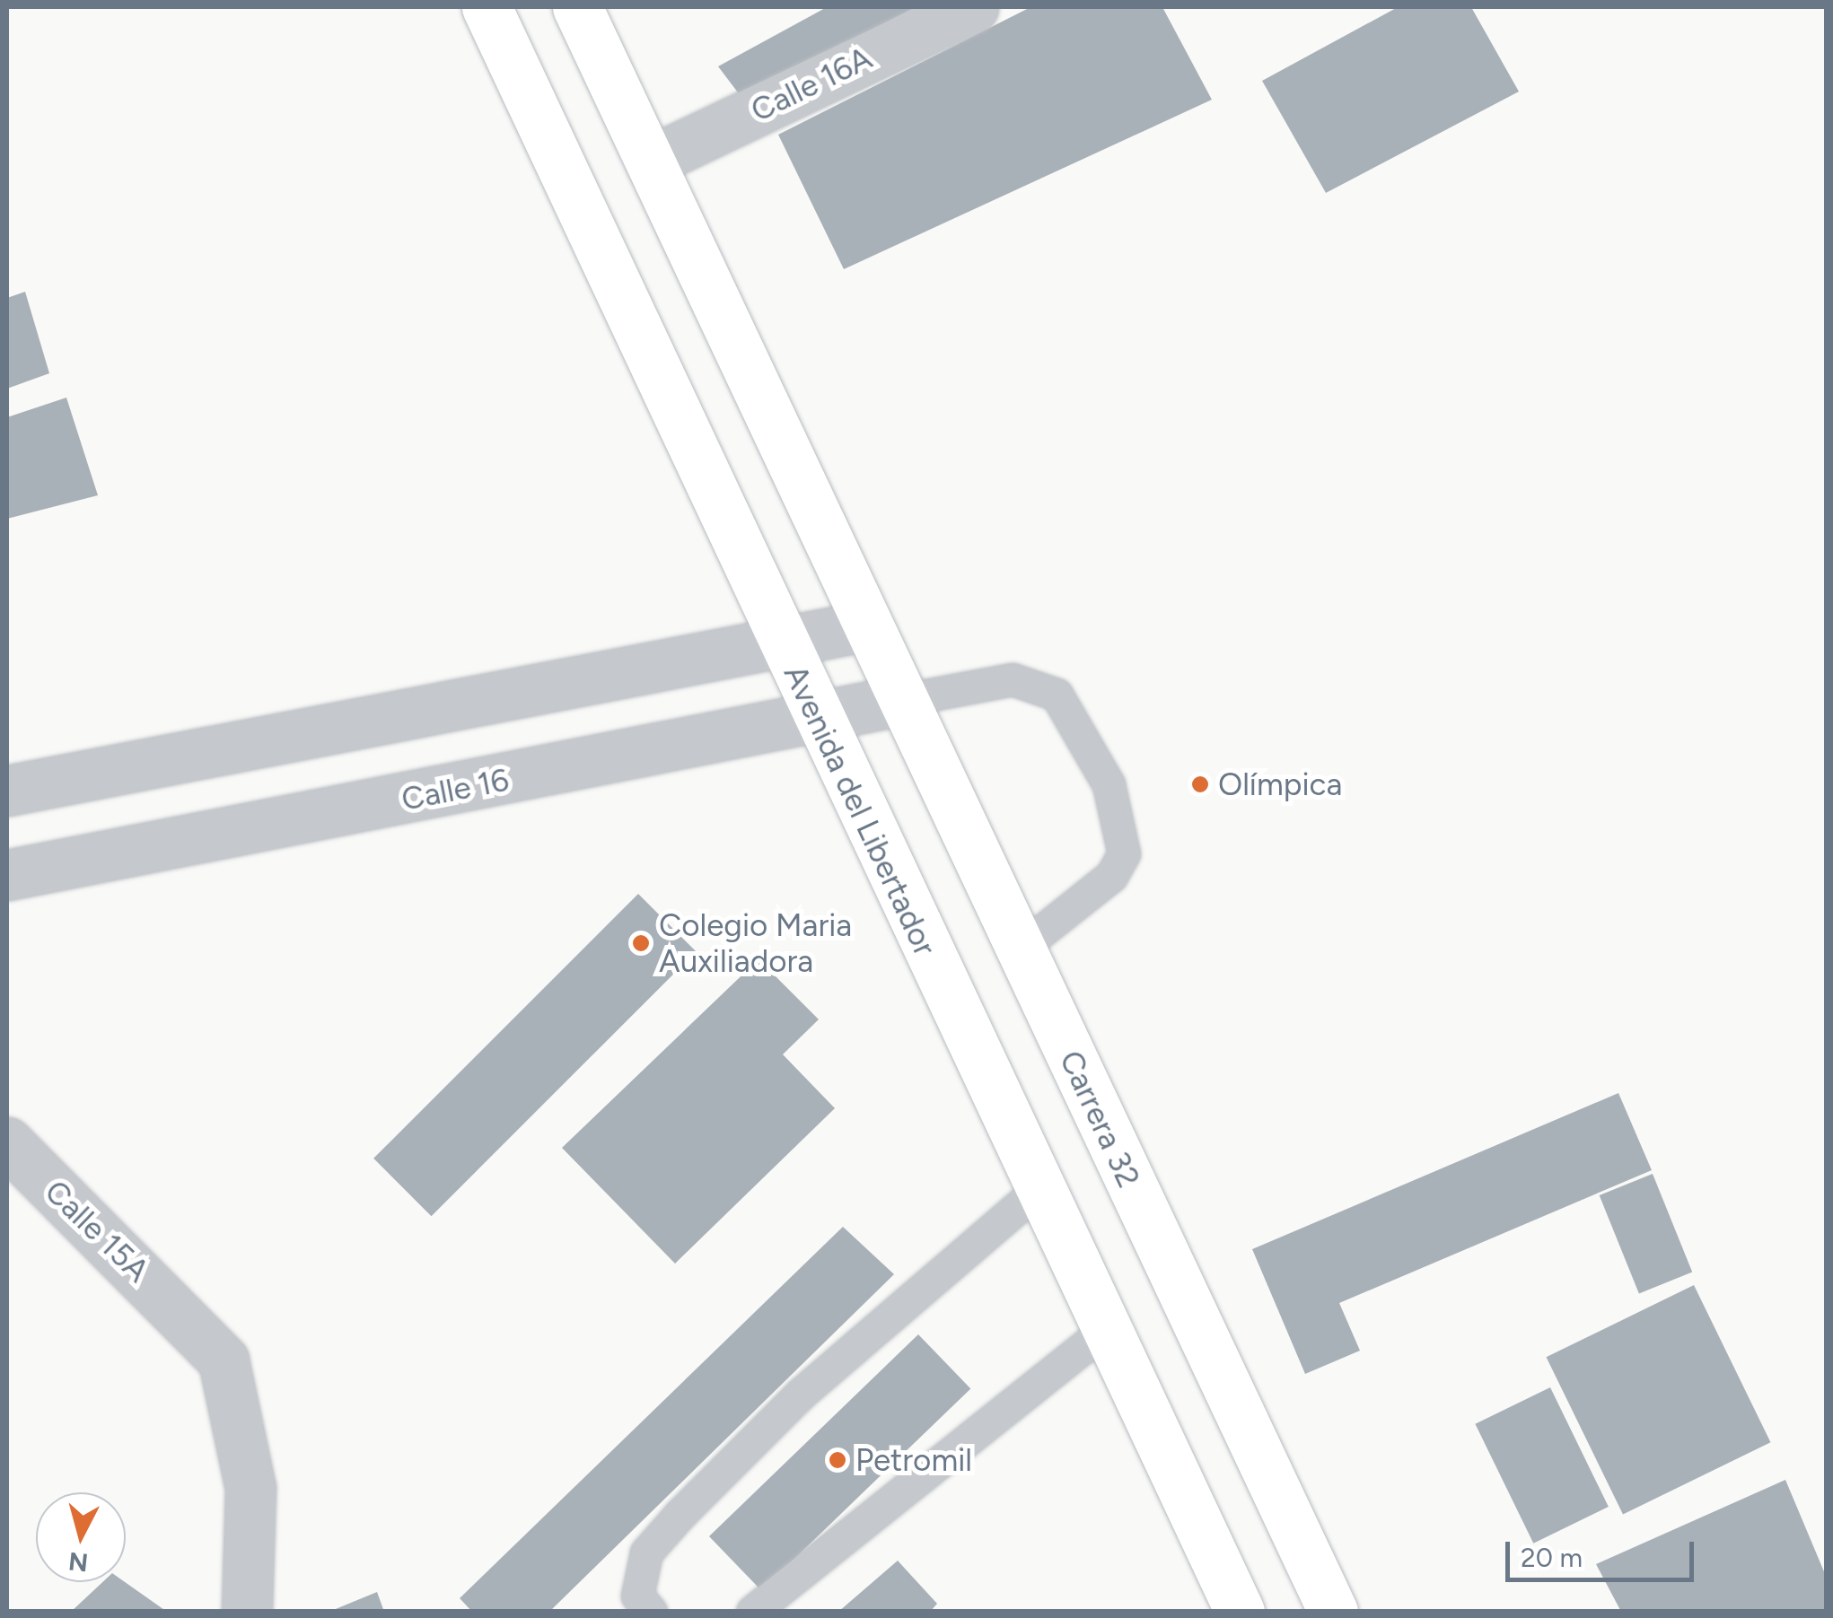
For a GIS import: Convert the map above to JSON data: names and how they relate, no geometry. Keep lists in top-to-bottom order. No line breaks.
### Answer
{"streets":{"main road":["Avenida del Libertador","Carrera 32"],"street":["Calle 16A","Calle 16","Calle 15A"]},"crossings":[["Calle 16","Avenida del Libertador"],["Calle 16","Carrera 32"]],"places":["Olímpica","Colegio Maria Auxiliadora","Petromil"],"scale_bar":"20 m","north":"bottom"}
